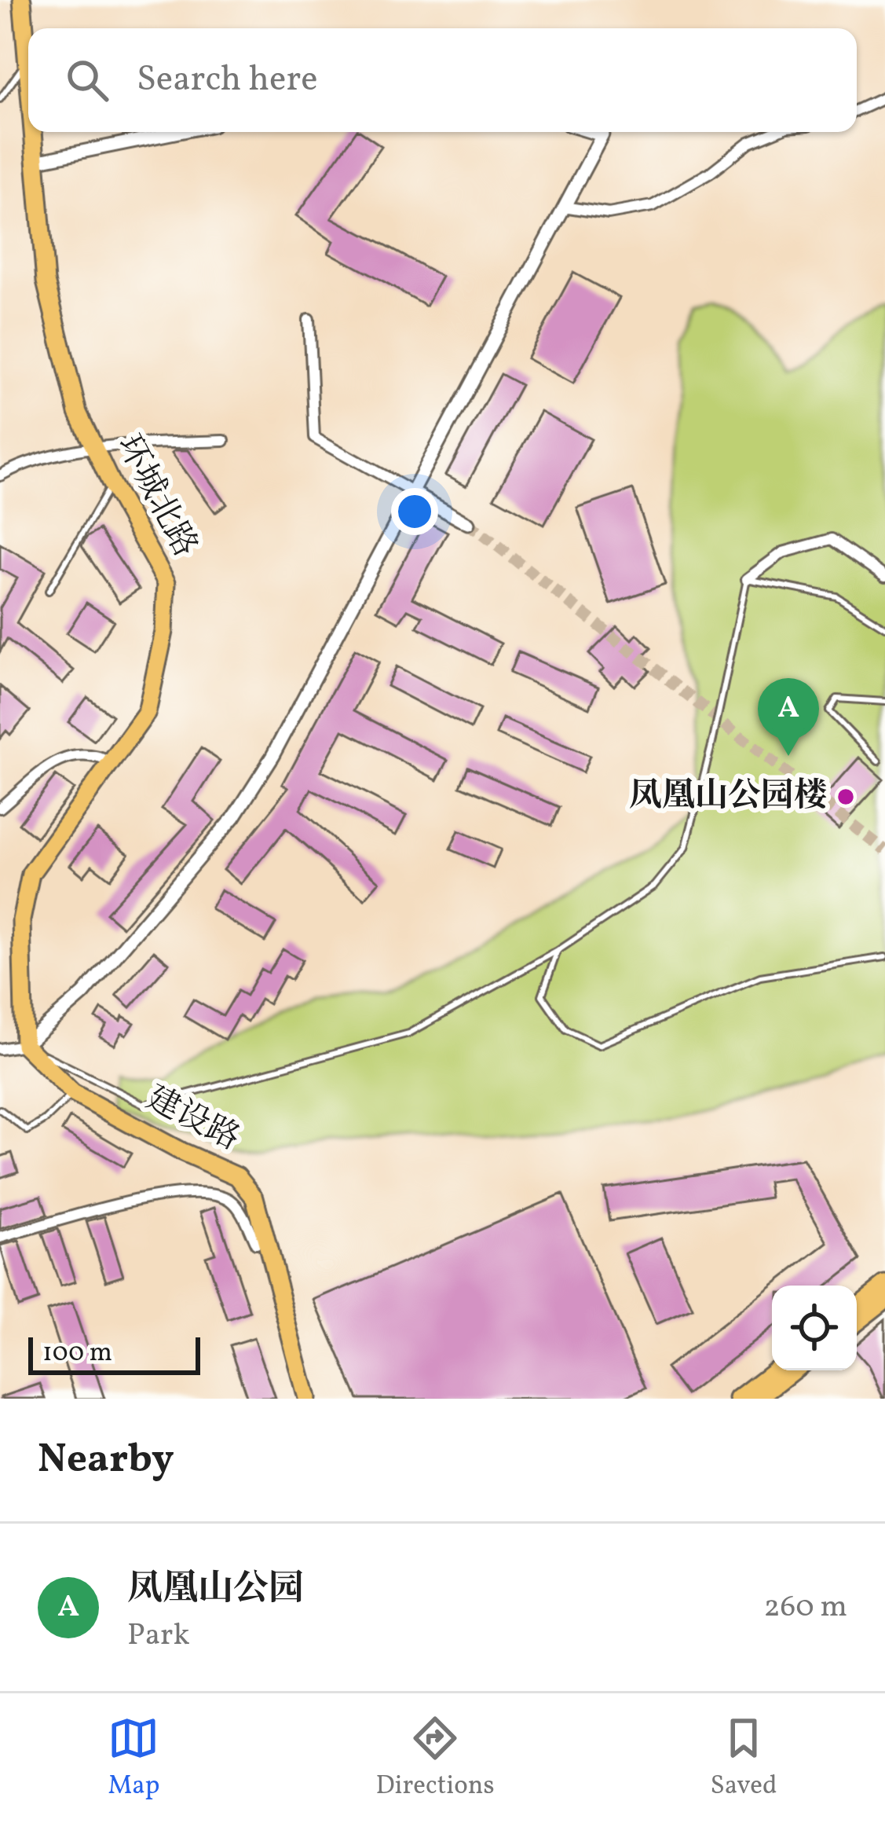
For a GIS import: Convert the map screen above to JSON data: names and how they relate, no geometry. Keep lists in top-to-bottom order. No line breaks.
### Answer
{"streets":{"main road":["环城北路","建设路"]},"crossings":[["环城北路","建设路"]],"places":["凤凰山公园楼"],"scale_bar":"100 m","page":{"search":"Search here","pins":"A","scale":"100 m","heading":"Nearby","list":[{"mark":"A","name":"凤凰山公园","note":"Park","value":"260 m"}],"nav":["Map","Directions","Saved"]}}
